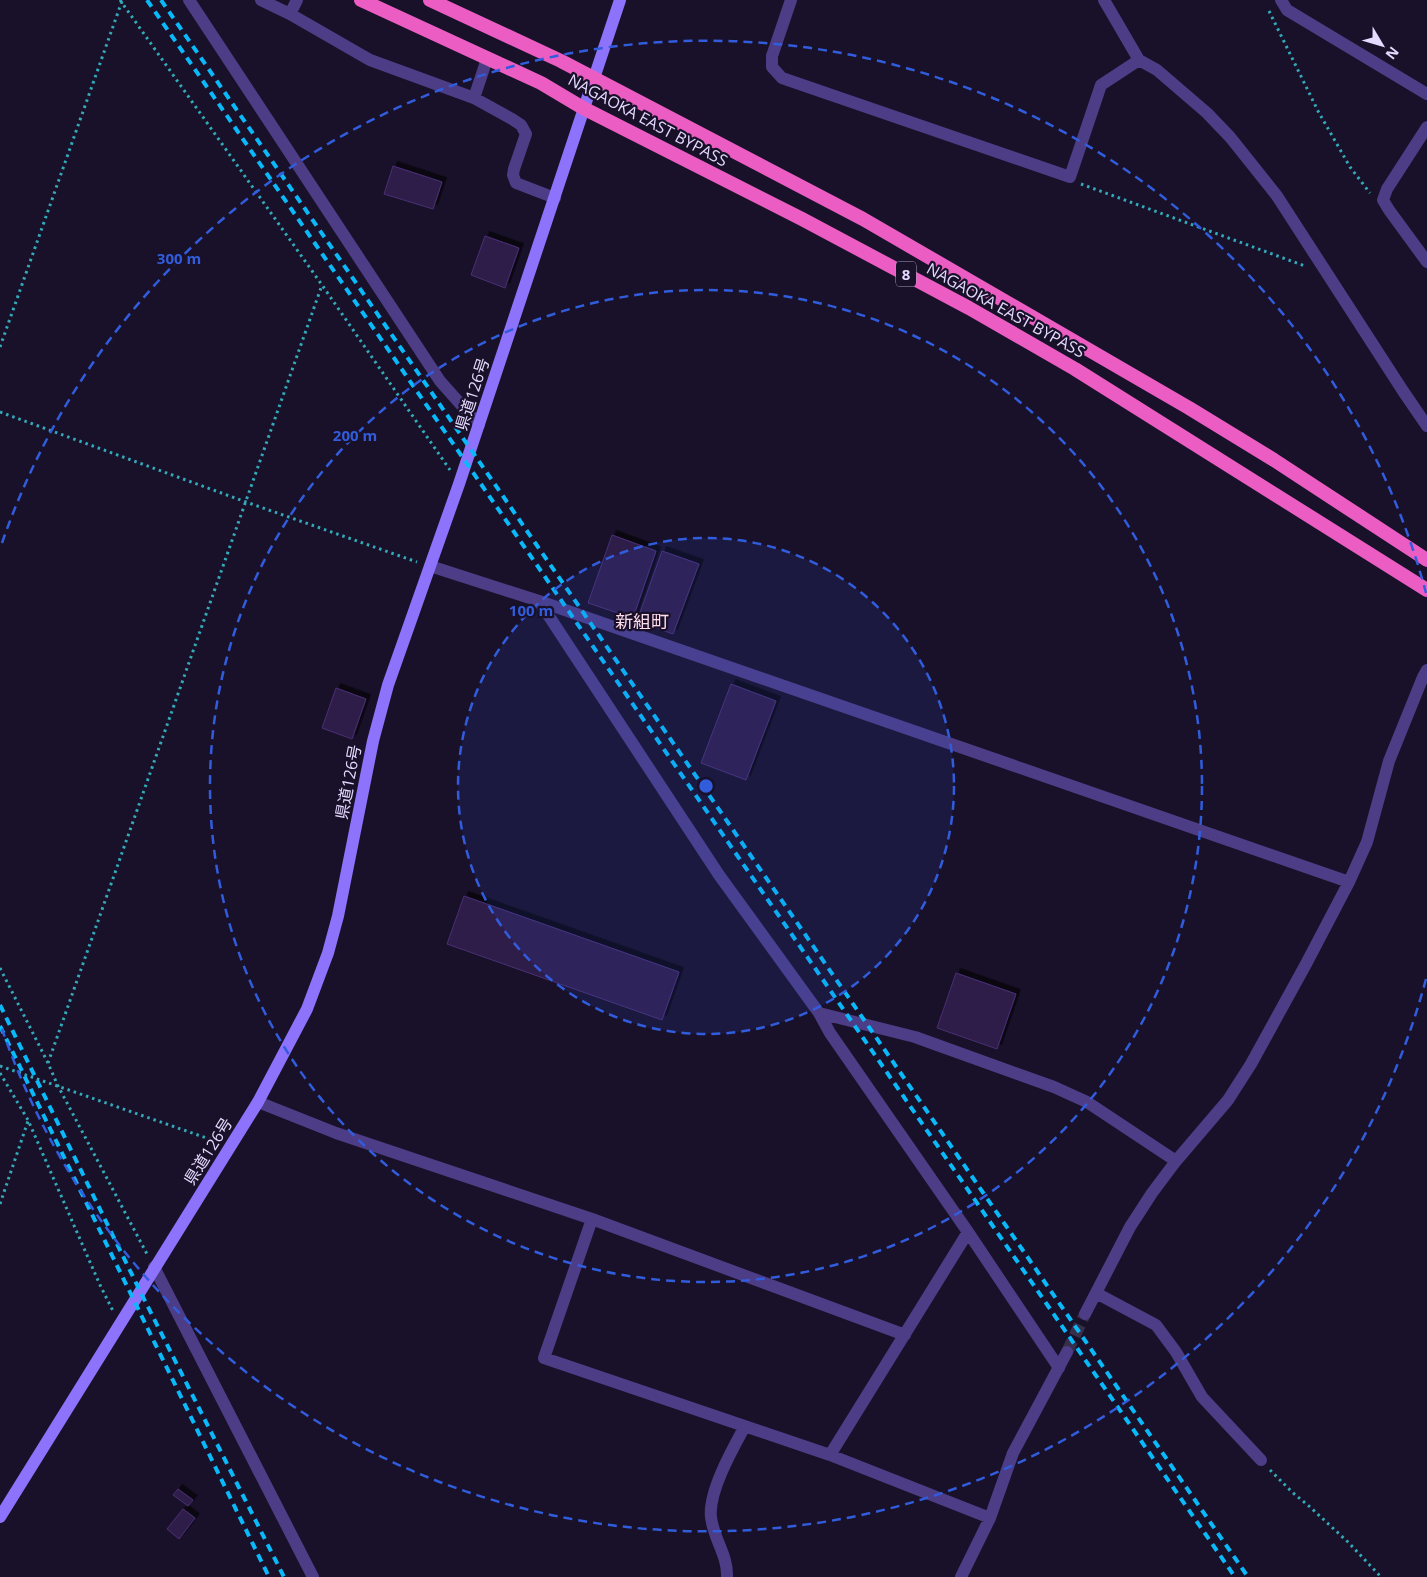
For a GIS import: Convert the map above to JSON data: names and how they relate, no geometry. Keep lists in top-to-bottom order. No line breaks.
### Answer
{"streets":{"highway":["NAGAOKA EAST BYPASS","8"],"main road":["県道126号"]},"crossings":[["NAGAOKA EAST BYPASS","県道126号"]],"districts":["新組町"],"north":"bottom right","rings":["300 m","200 m","100 m"]}
